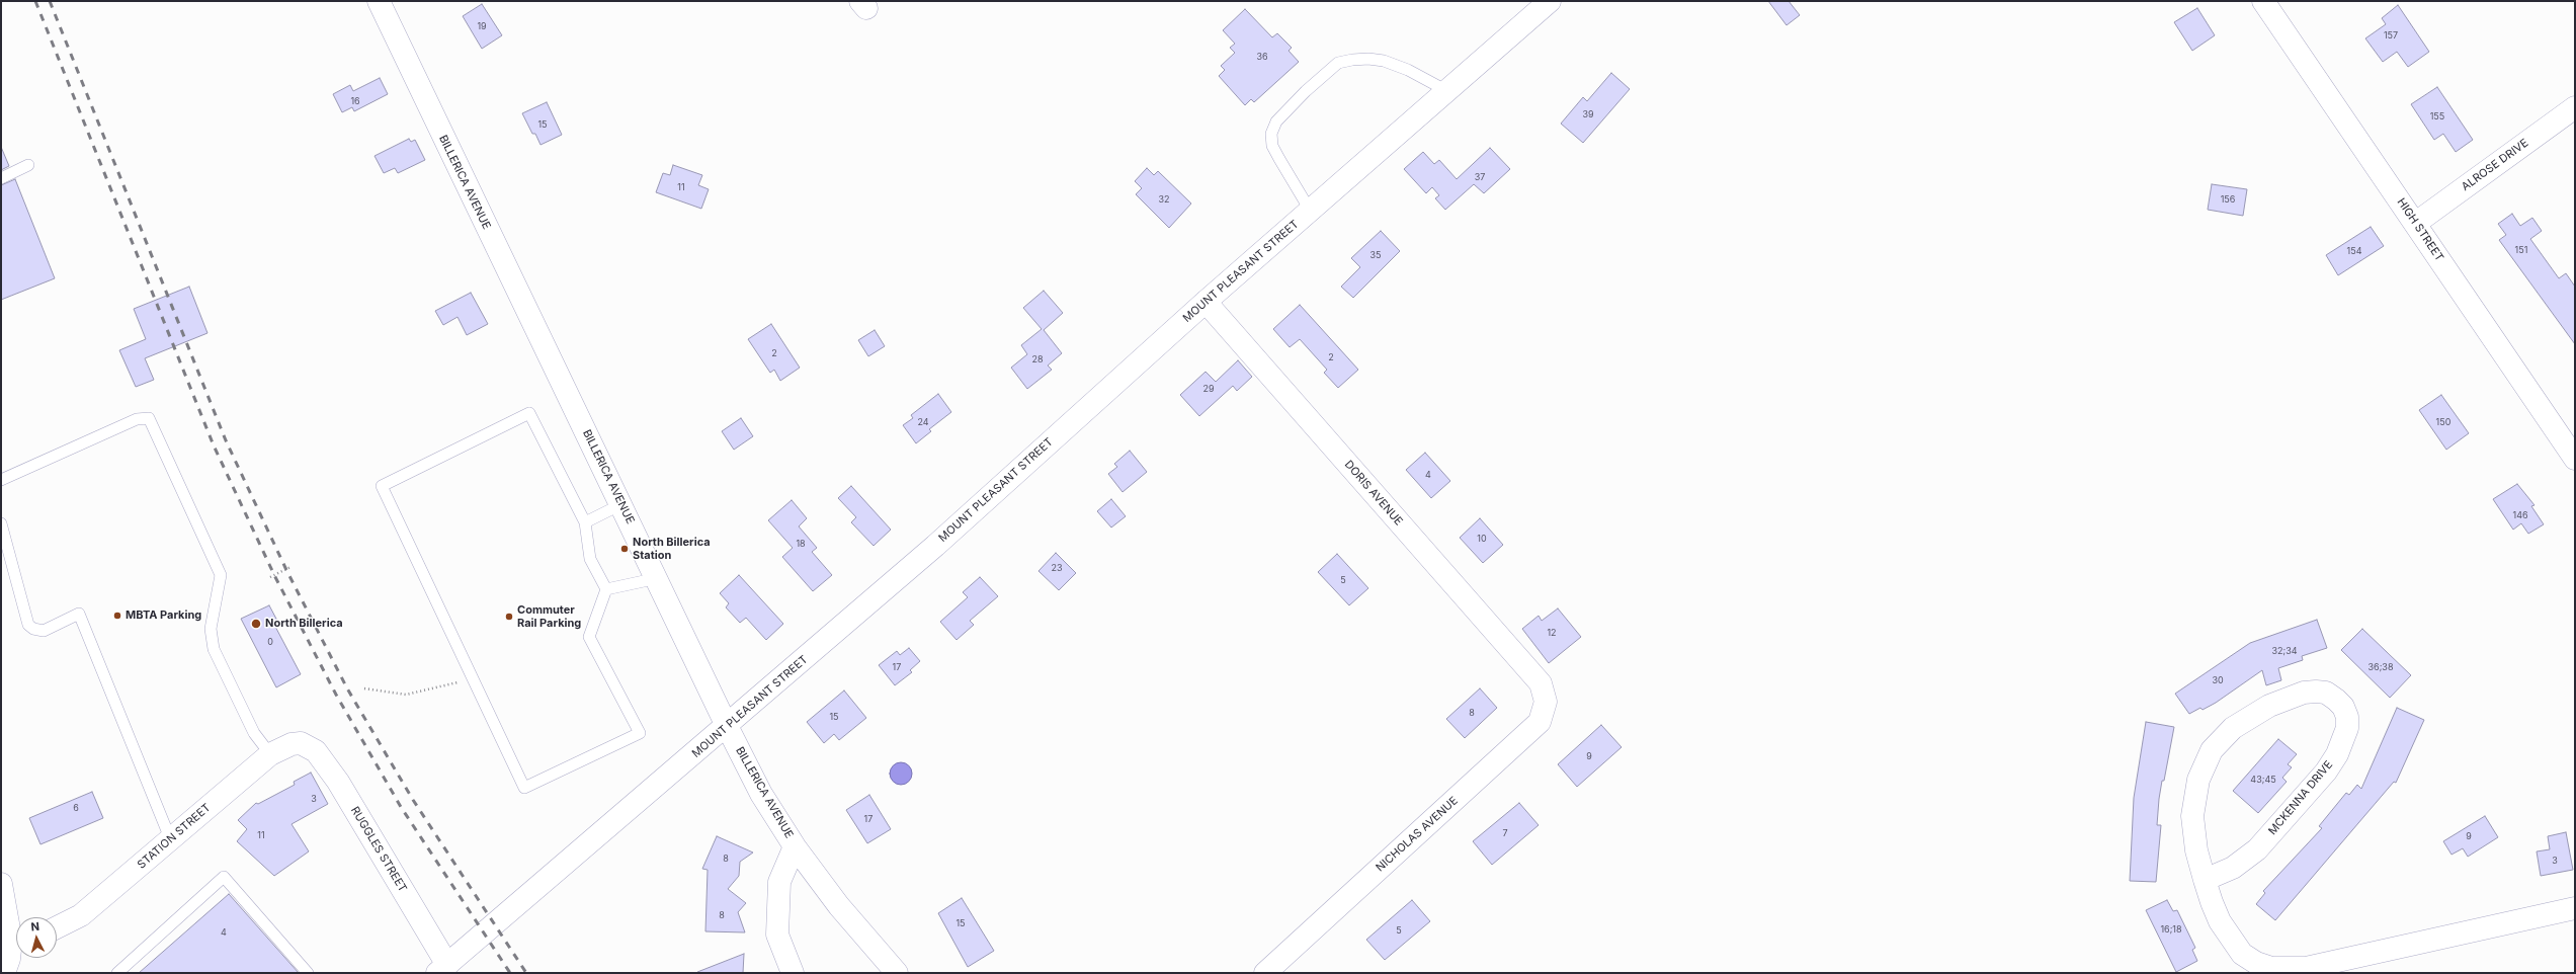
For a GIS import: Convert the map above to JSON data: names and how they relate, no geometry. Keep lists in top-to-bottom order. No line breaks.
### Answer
{"streets":{"street":["ALROSE DRIVE","BILLERICA AVENUE","HIGH STREET","MOUNT PLEASANT STREET","DORIS AVENUE","MCKENNA DRIVE","NICHOLAS AVENUE","STATION STREET","RUGGLES STREET"]},"crossings":[["ALROSE DRIVE","HIGH STREET"],["BILLERICA AVENUE","MOUNT PLEASANT STREET"],["MOUNT PLEASANT STREET","DORIS AVENUE"],["MOUNT PLEASANT STREET","RUGGLES STREET"],["DORIS AVENUE","NICHOLAS AVENUE"],["STATION STREET","RUGGLES STREET"]],"places":["North Billerica Station","MBTA Parking","Commuter Rail Parking","North Billerica"],"house_numbers":["19","157","36","16","39","155","15","37","11","32","156","151","154","35","2","2","28","29","24","150","4","146","10","18","23","5","12","0","32;34","17","36;38","30","8","15","9","43;45","3","6","17","7","11","9","8","3","8","15","16;18","5","4"],"north":"top"}
